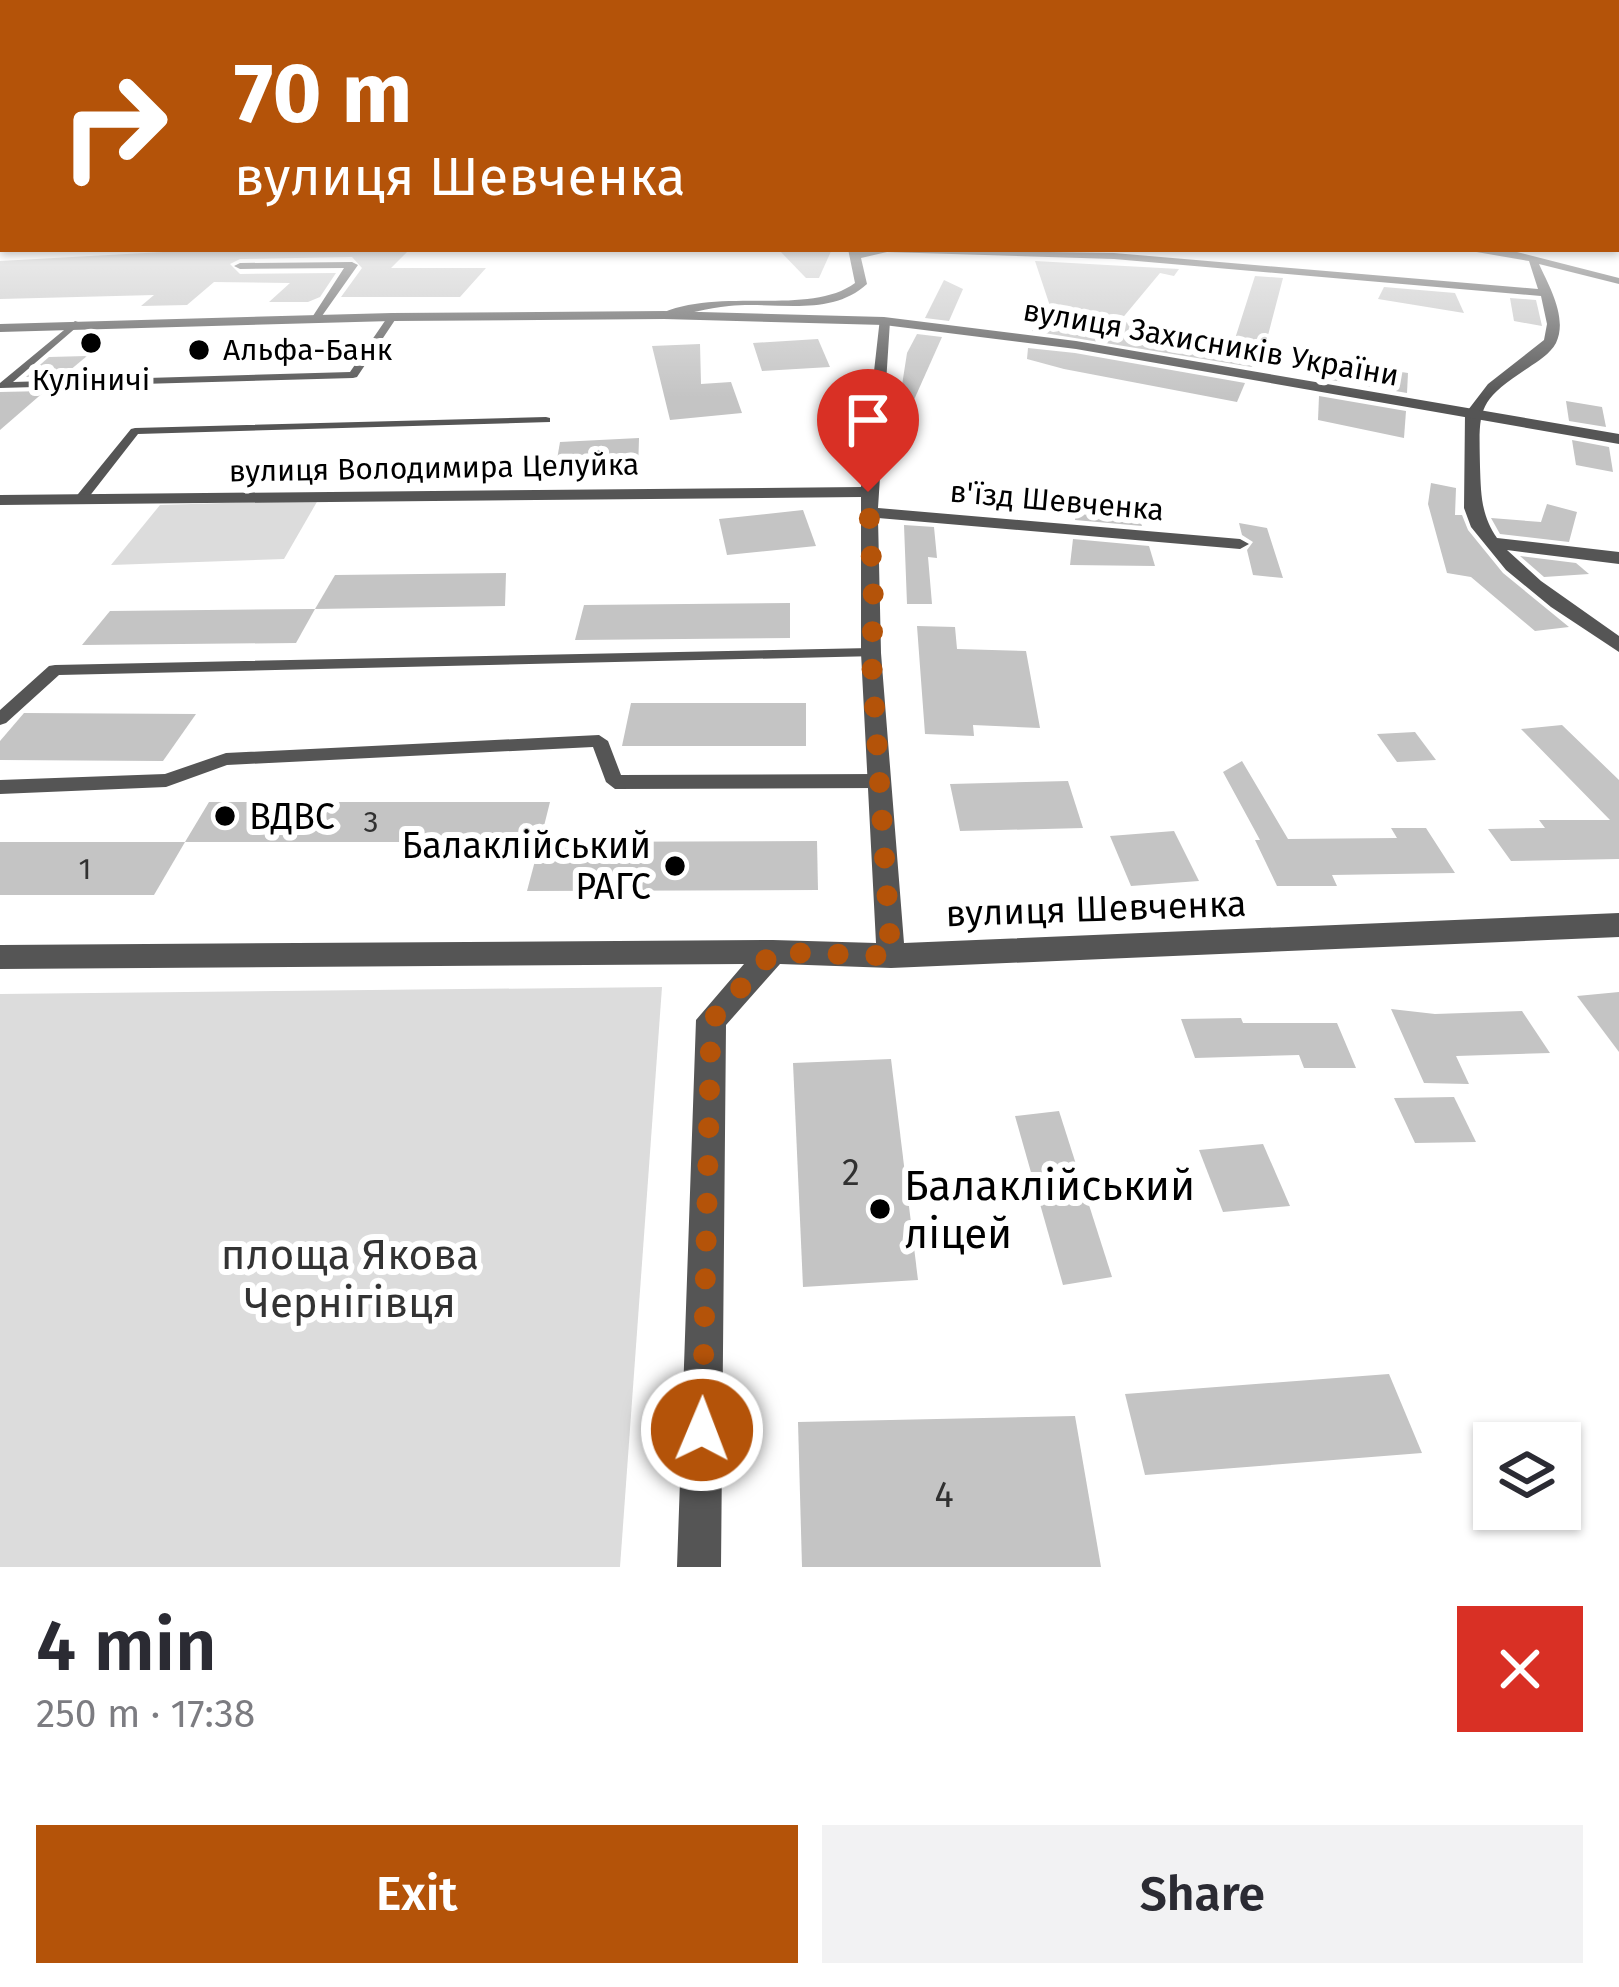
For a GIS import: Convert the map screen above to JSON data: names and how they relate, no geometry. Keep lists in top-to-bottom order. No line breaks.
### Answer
{"streets":{"street":["вулиця Захисників України","вулиця Володимира Целуйка","в'їзд Шевченка","вулиця Шевченка"]},"crossings":[["вулиця Володимира Целуйка","в'їзд Шевченка"]],"parks":["площа Якова Чернігівця"],"places":["Куліничі","Альфа-Банк","ВДВС","Балаклійський РАГС","Балаклійський ліцей"],"house_numbers":["3","1","2","4"],"page":{"turn":["70 m","вулиця Шевченка"],"heading":["4 min","250 m · 17:38"],"buttons":["Exit","Share"]}}
